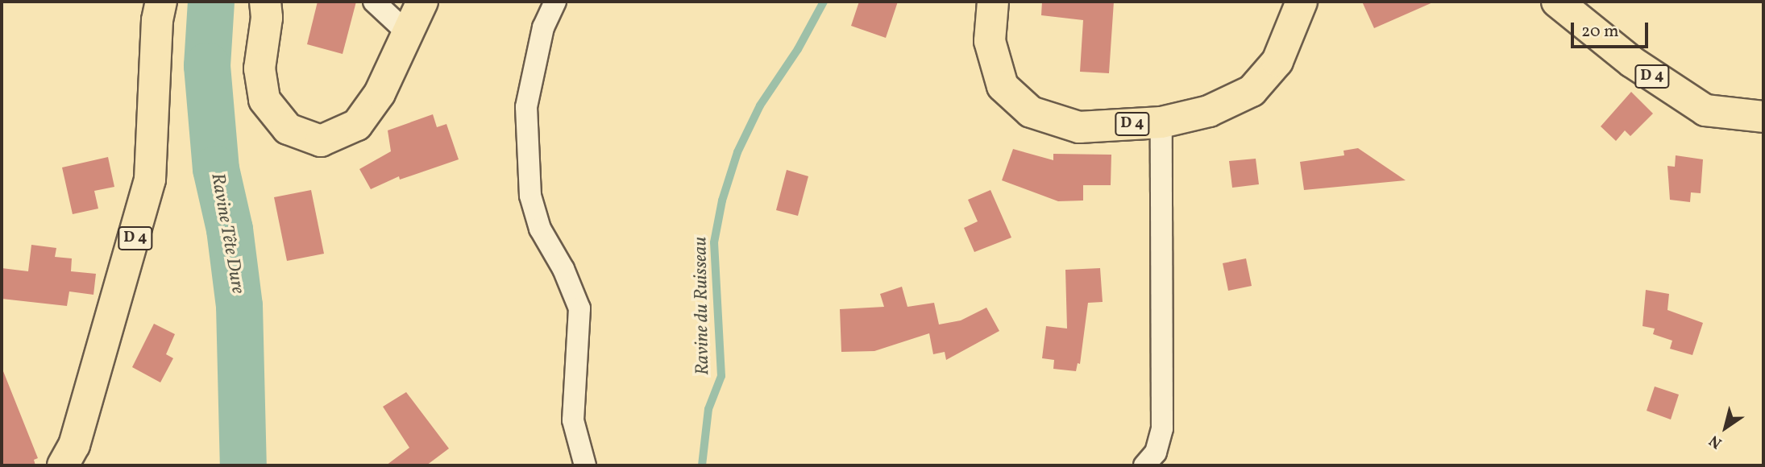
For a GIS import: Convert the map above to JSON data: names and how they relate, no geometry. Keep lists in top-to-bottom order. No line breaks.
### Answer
{"streets":{"main road":["D 4"]},"water":["Ravine Tête Dure","Ravine du Ruisseau"],"scale_bar":"20 m","north":"bottom left"}
